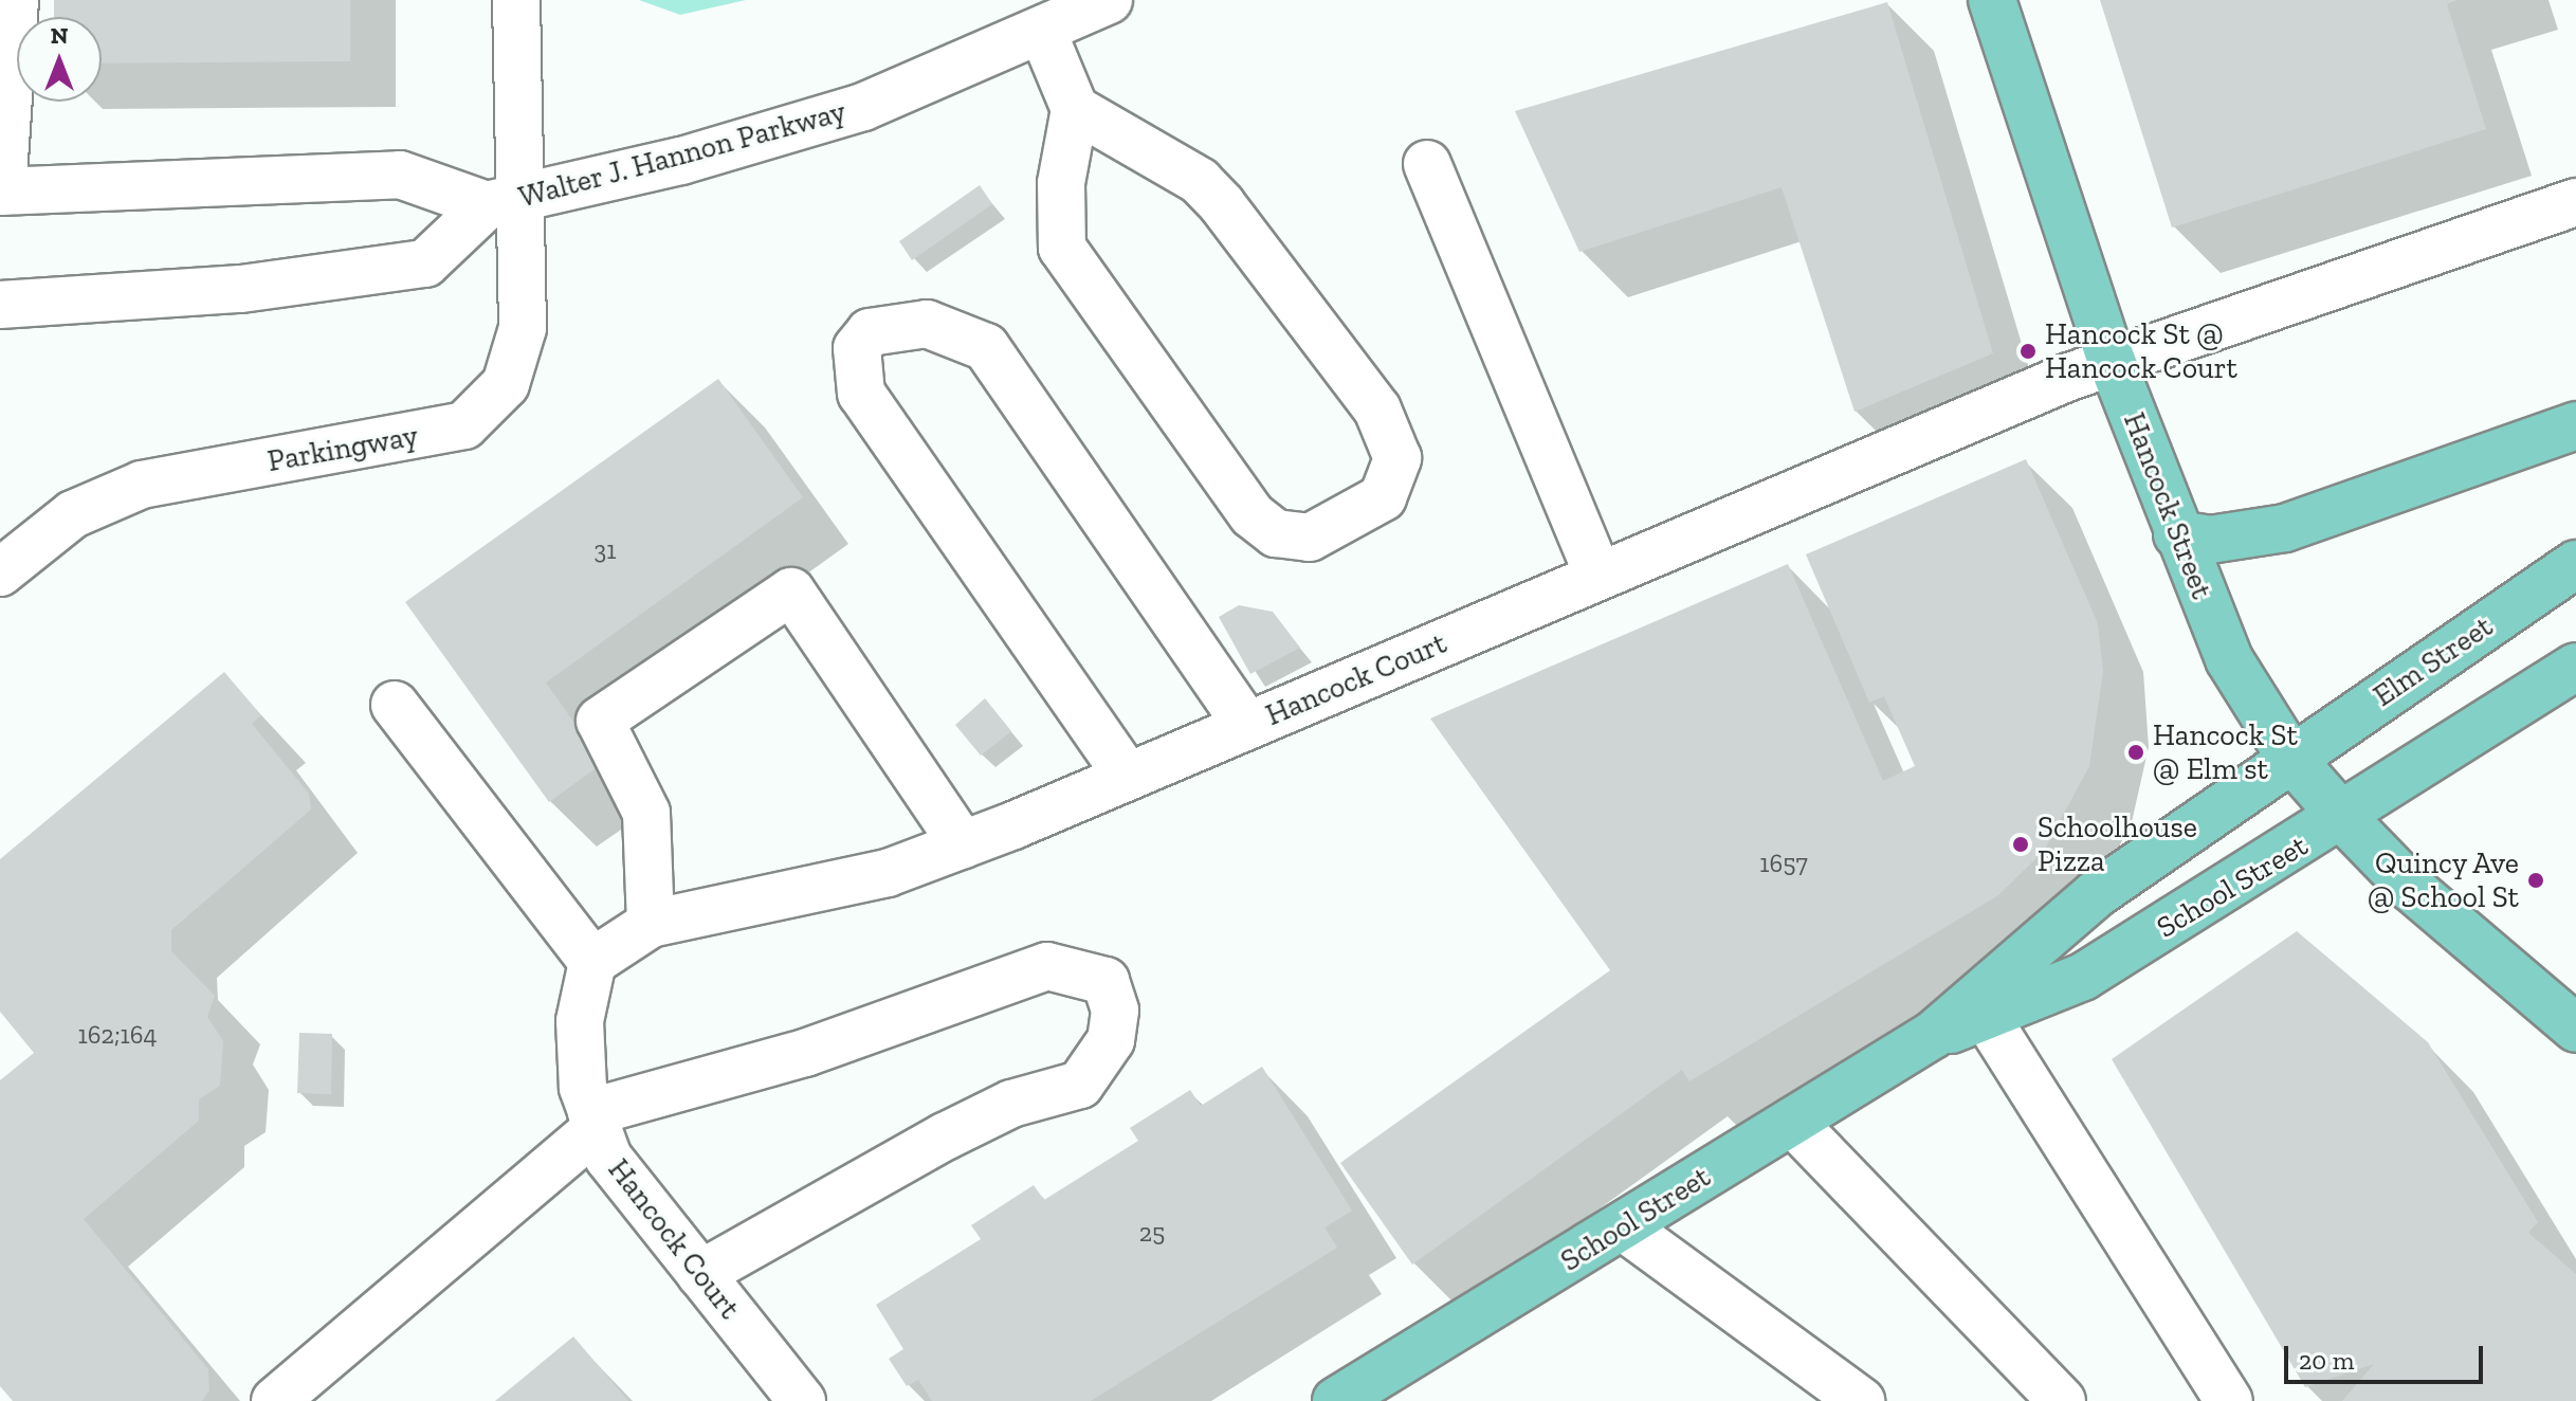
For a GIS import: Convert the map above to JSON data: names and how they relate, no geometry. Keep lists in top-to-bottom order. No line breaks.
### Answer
{"streets":{"main road":["Hancock Street","Elm Street","School Street"],"street":["Walter J. Hannon Parkway","Parkingway","Hancock Court"]},"crossings":[["Walter J. Hannon Parkway","Parkingway"],["Hancock Street","Elm Street"],["Hancock Street","Hancock Court"],["Hancock Street","School Street"],["Elm Street","School Street"]],"places":["Hancock St @ Hancock Court","Hancock St @ Elm st","Schoolhouse Pizza","Quincy Ave @ School St"],"house_numbers":["31","1657","162;164","25"],"scale_bar":"20 m","north":"top"}
